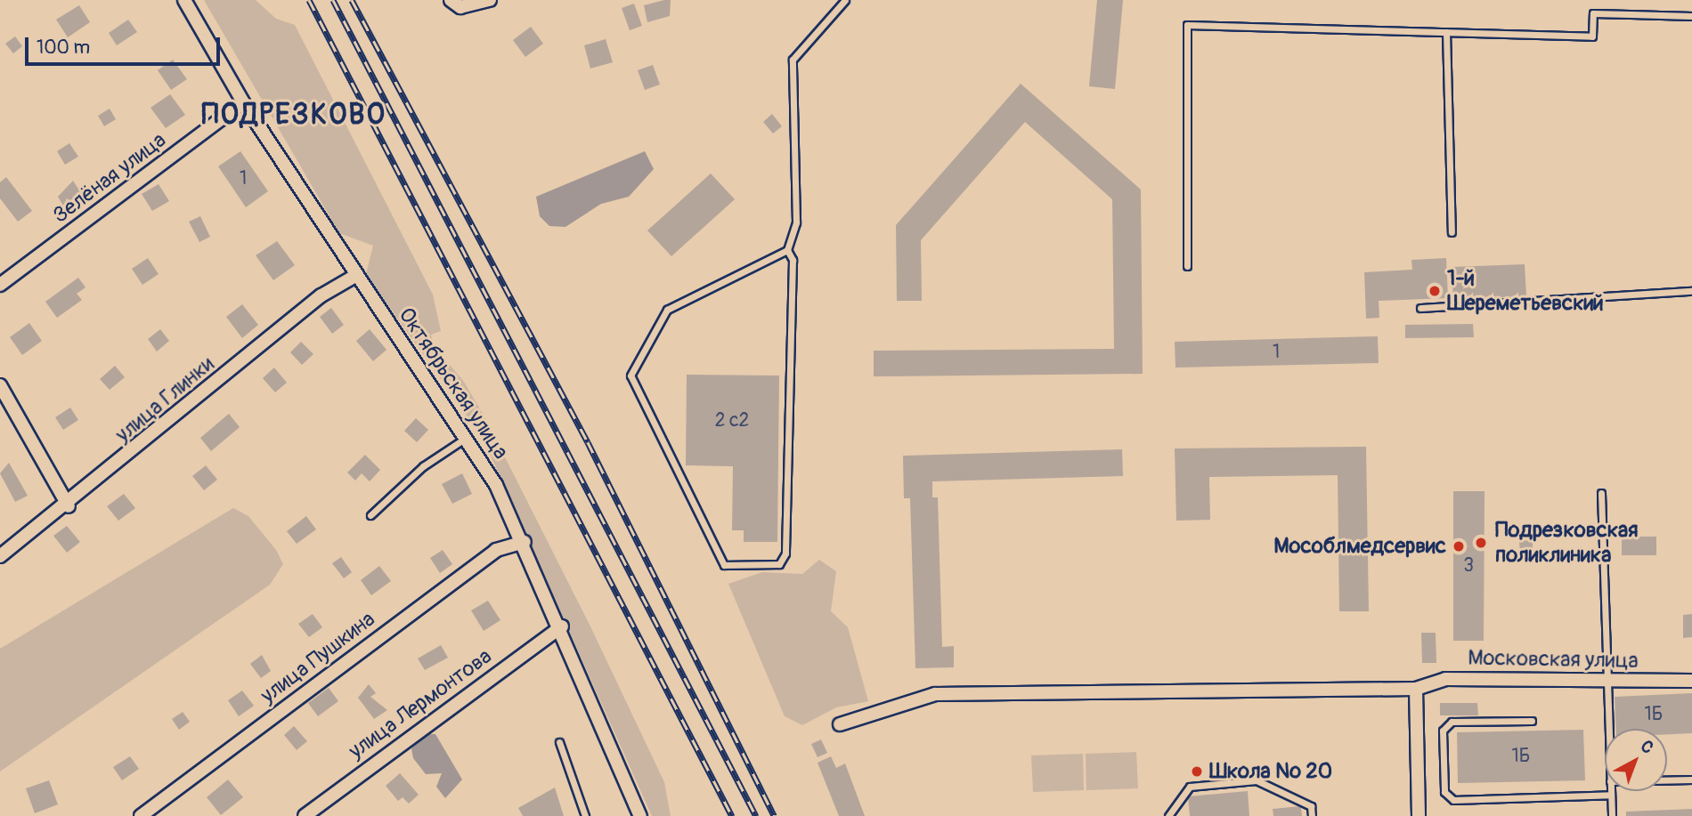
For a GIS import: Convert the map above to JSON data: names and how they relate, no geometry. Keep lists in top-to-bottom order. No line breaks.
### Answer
{"streets":{"street":["Зелёная улица","Октябрьская улица","улица Глинки","улица Пушкина","Московская улица","улица Лермонтова"]},"crossings":[["Зелёная улица","Октябрьская улица"],["Октябрьская улица","улица Глинки"],["Октябрьская улица","улица Пушкина"],["Октябрьская улица","улица Лермонтова"]],"districts":["ПОДРЕЗКОВО"],"places":["1-й Шереметьевский","Подрезковская поликлиника","Мособлмедсервис","Школа № 20"],"house_numbers":["1","1","2 с2","3","1Б","1Б"],"scale_bar":"100 m","north":"top right"}
